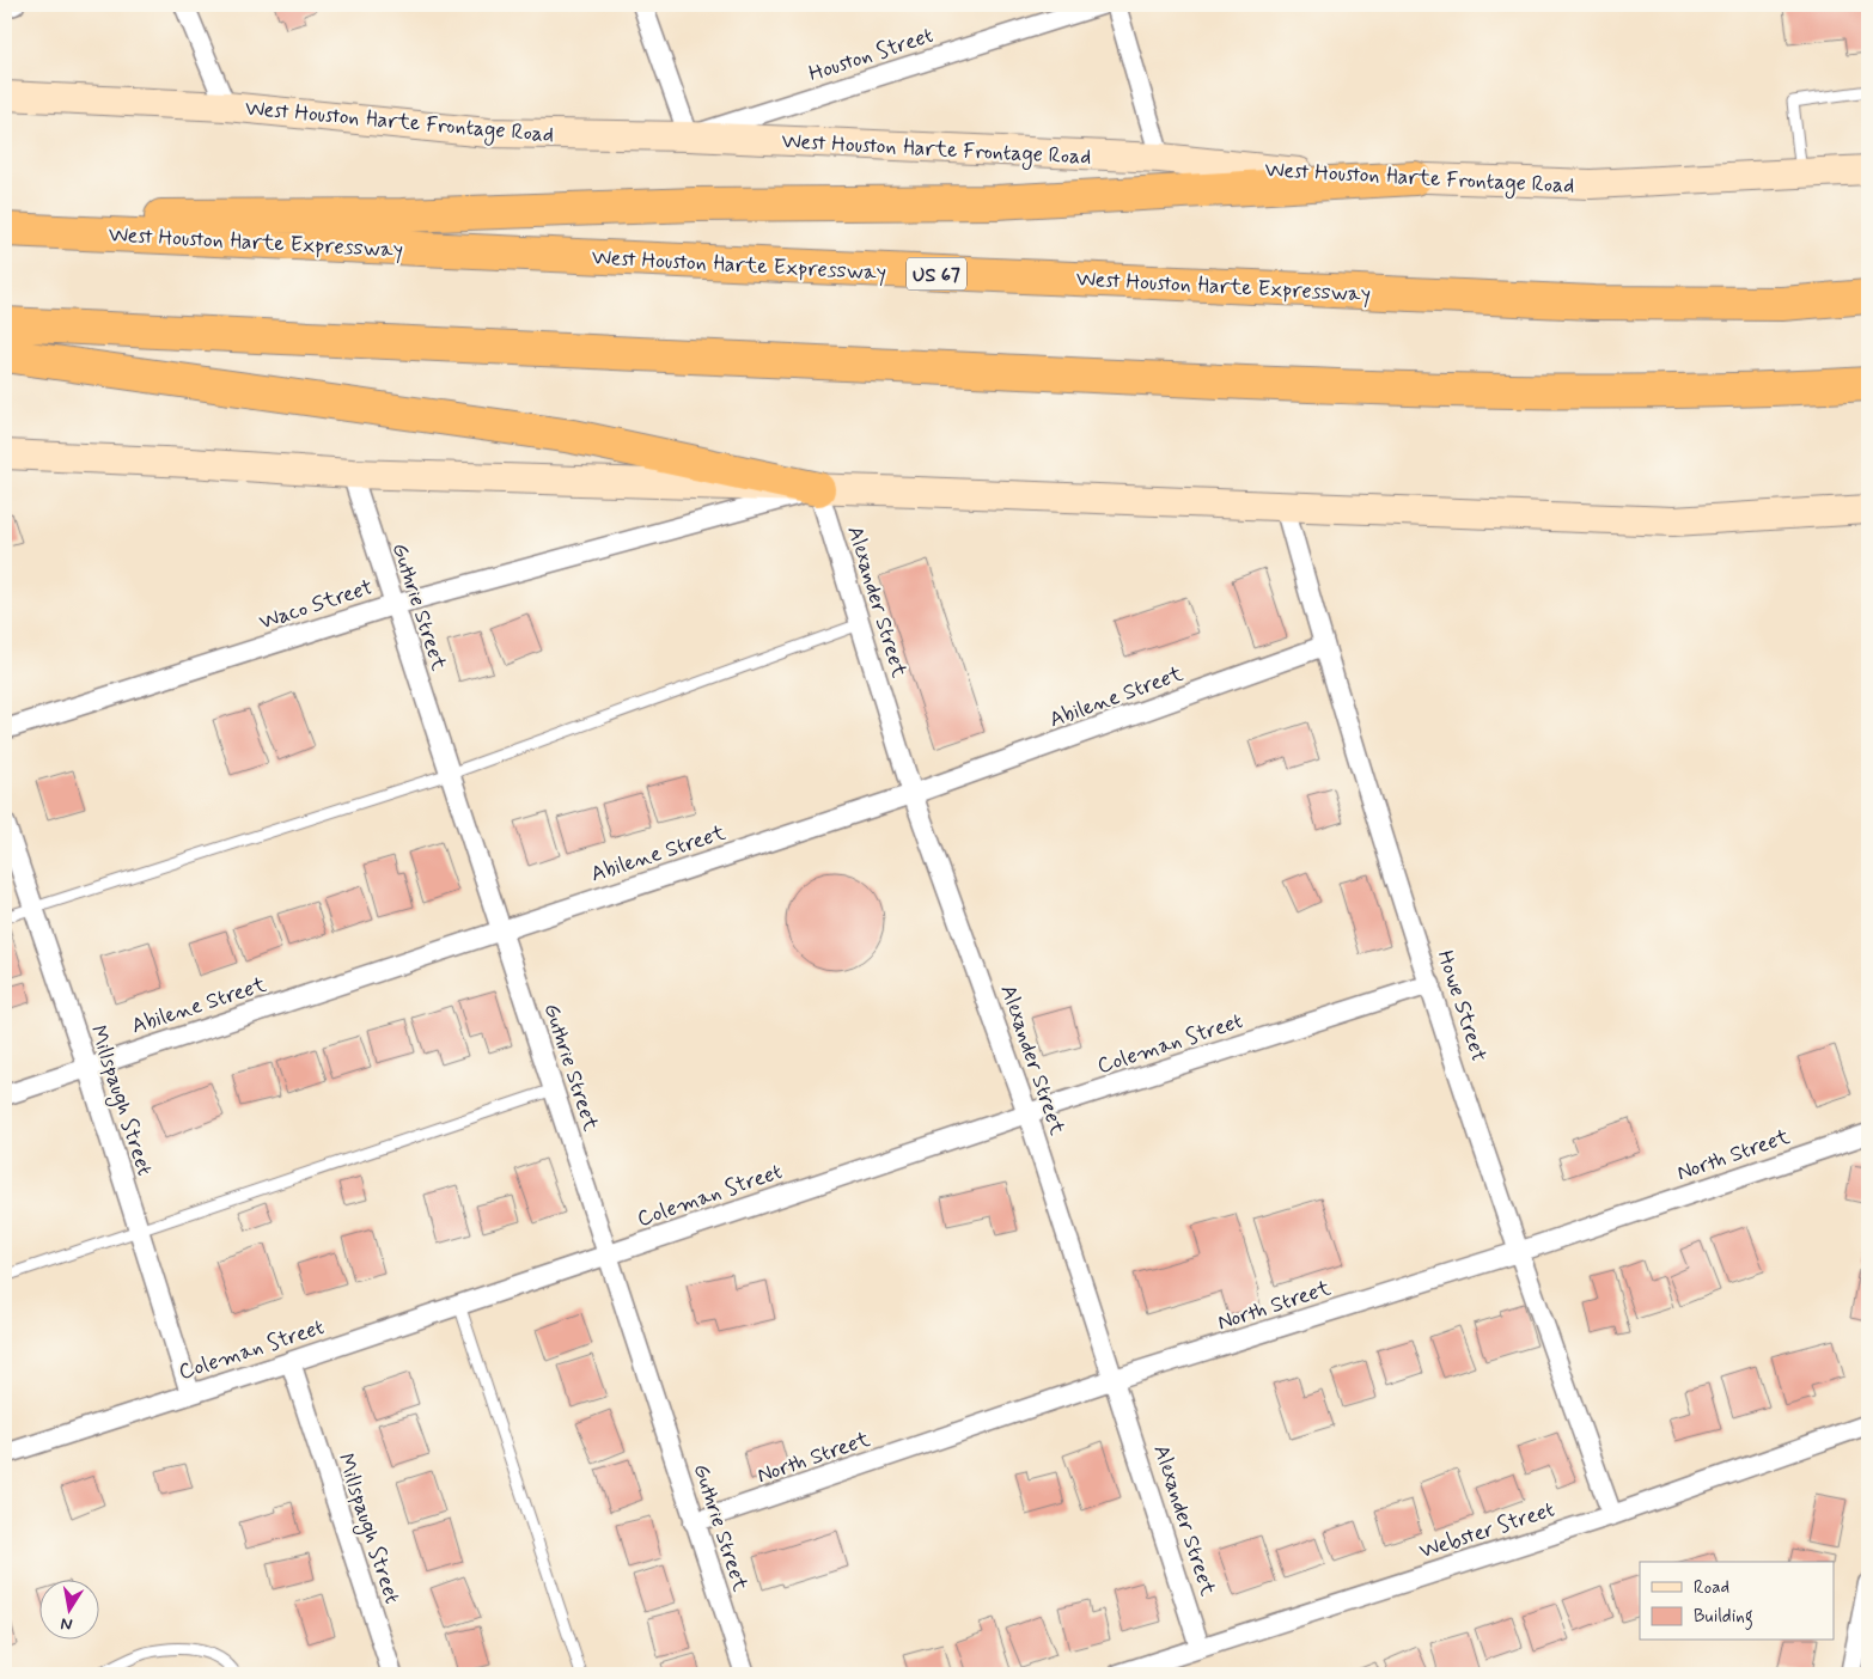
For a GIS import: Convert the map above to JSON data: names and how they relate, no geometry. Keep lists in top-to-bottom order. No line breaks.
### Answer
{"streets":{"highway":["West Houston Harte Expressway","US 67"],"main road":["West Houston Harte Frontage Road"],"street":["Houston Street","Alexander Street","Waco Street","Guthrie Street","Abilene Street","Howe Street","Coleman Street","Millspaugh Street","North Street","Webster Street"]},"crossings":[["Houston Street","West Houston Harte Frontage Road"],["Alexander Street","Waco Street"],["Alexander Street","Abilene Street"],["Alexander Street","Coleman Street"],["Alexander Street","North Street"],["Alexander Street","Webster Street"],["Waco Street","Guthrie Street"],["Guthrie Street","Abilene Street"],["Guthrie Street","Coleman Street"],["Guthrie Street","North Street"],["Abilene Street","Howe Street"],["Abilene Street","Millspaugh Street"],["Howe Street","Coleman Street"],["Howe Street","North Street"],["Howe Street","Webster Street"],["Coleman Street","Millspaugh Street"]],"legend":["Road","Building"],"north":"bottom"}
